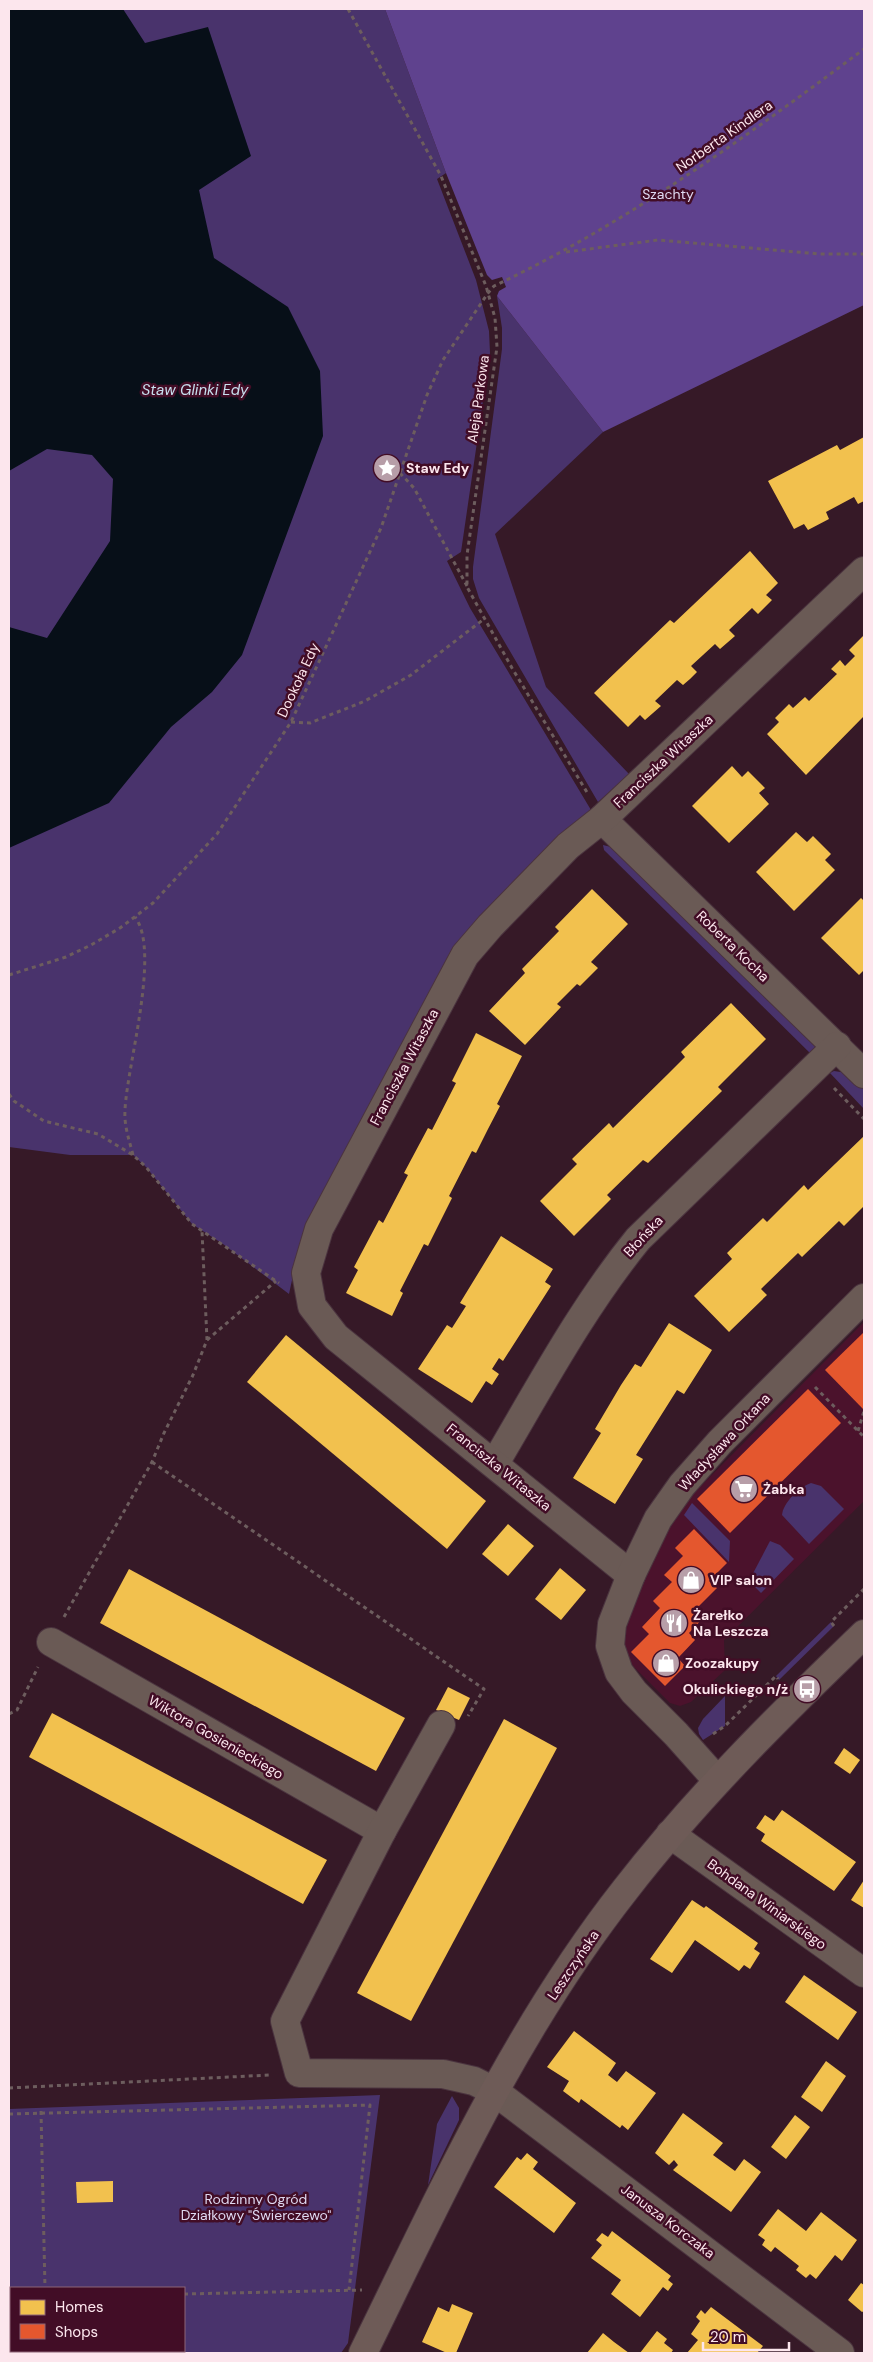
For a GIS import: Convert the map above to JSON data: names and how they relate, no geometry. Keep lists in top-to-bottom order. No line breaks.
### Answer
{"streets":{"street":["Franciszka Witaszka","Roberta Kocha","Błońska","Władysława Orkana","Wiktora Gosienieckiego","Bohdana Winiarskiego","Leszczyńska","Janusza Korczaka"],"path":["Norberta Kindlera","Aleja Parkowa","Dookoła Edy"]},"crossings":[["Norberta Kindlera","Aleja Parkowa"],["Norberta Kindlera","Dookoła Edy"],["Aleja Parkowa","Dookoła Edy"],["Franciszka Witaszka","Roberta Kocha"],["Franciszka Witaszka","Błońska"],["Franciszka Witaszka","Władysława Orkana"],["Roberta Kocha","Błońska"],["Władysława Orkana","Leszczyńska"],["Bohdana Winiarskiego","Leszczyńska"],["Leszczyńska","Janusza Korczaka"]],"water":["Staw Glinki Edy"],"parks":["Szachty","Rodzinny Ogród Działkowy \"Świerczewo\""],"places":{"place":["Staw Edy"],"supermarket":["Żabka"],"shop":["VIP salon","Zoozakupy"],"restaurant":["Żarełko Na Leszcza"],"bus stop":["Okulickiego n/ż"]},"legend":["Homes","Shops"],"scale_bar":"20 m"}
